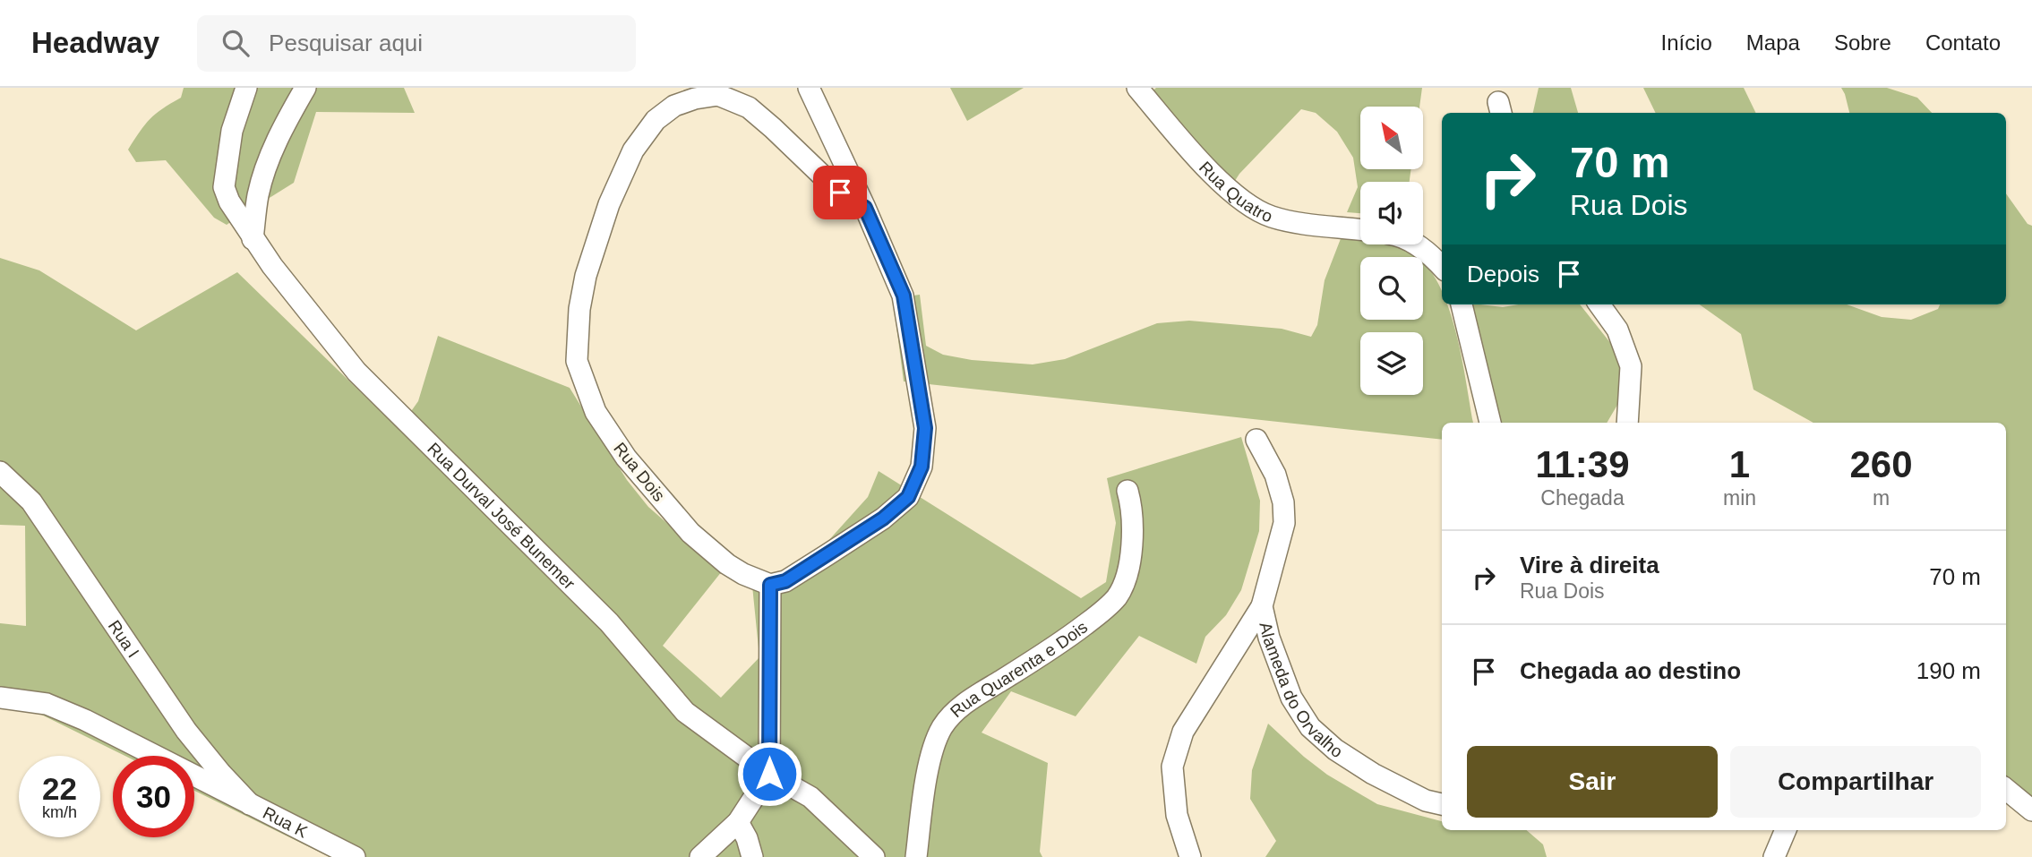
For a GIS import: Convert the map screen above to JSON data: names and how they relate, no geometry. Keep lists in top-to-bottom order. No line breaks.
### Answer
{"streets":{"street":["Rua Quatro","Rua Dois","Rua Durval José Bunemer","Rua I","Rua Quarenta e Dois","Alameda do Orvalho","Rua K"]},"crossings":[["Rua I","Rua K"]],"north":"top left","page":{"header":"Headway","search":"Pesquisar aqui","nav":["Início","Mapa","Sobre","Contato"],"turn":["70 m","Rua Dois"],"then":"Depois","eta":["11:39","Chegada","1","min","260","m"],"list":[{"name":"Vire à direita","note":"Rua Dois","value":"70 m"},{"name":"Chegada ao destino","value":"190 m"}],"buttons":["Sair","Compartilhar"],"speed":"22 km/h","limit":"30"}}
